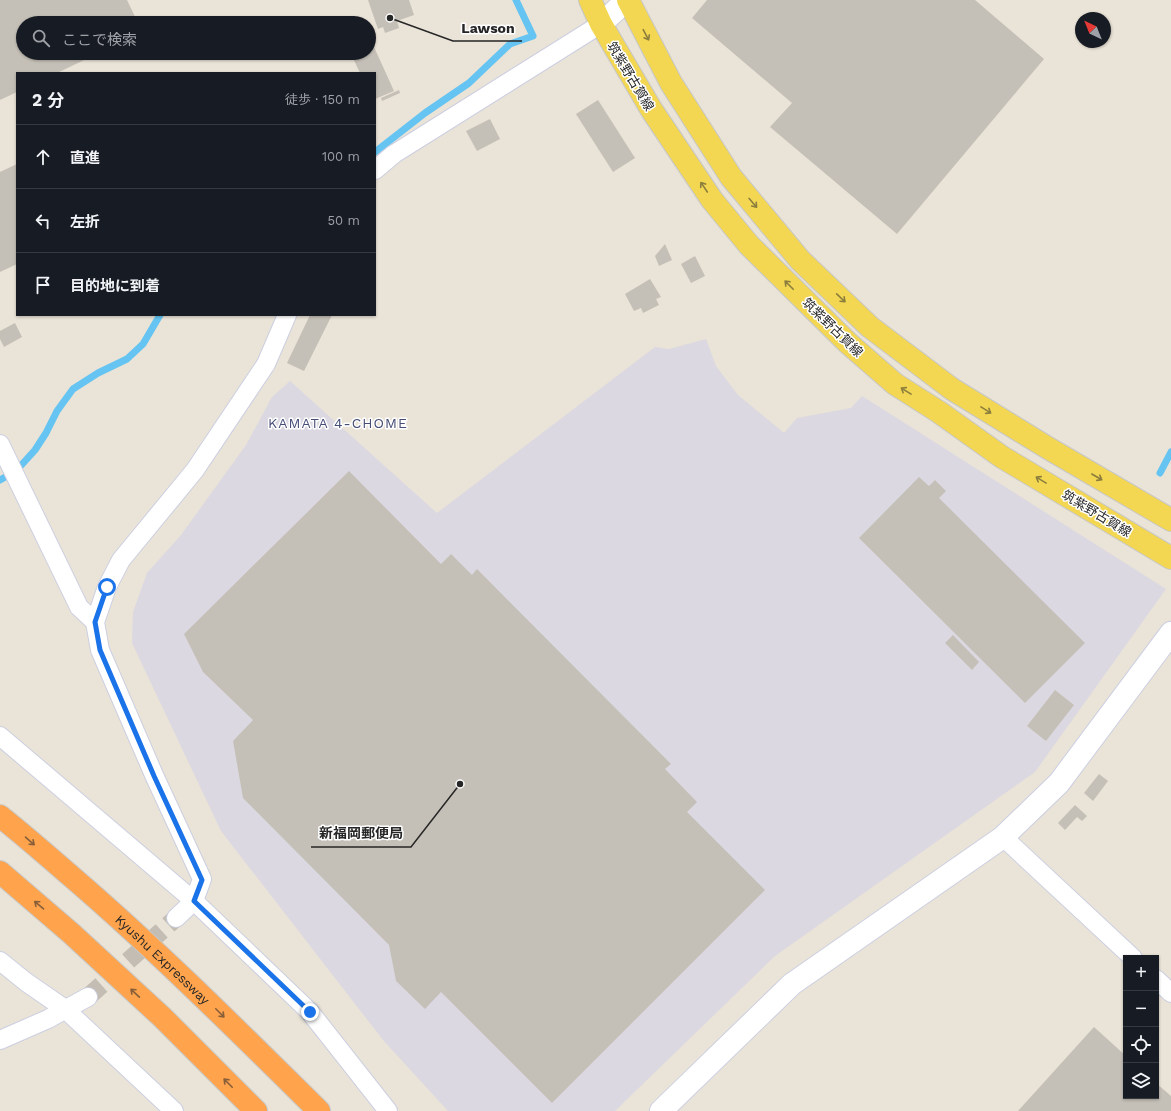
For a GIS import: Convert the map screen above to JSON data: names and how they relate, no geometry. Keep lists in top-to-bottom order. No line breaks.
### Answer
{"streets":{"highway":["Kyushu Expressway"],"main road":["筑紫野古賀線"]},"districts":["KAMATA 4-CHOME"],"places":["Lawson","新福岡郵便局"],"north":"top left","page":{"search":"ここで検索","heading":["2 分","徒歩 · 150 m"],"list":[["直進","100 m"],["左折","50 m"],"目的地に到着"],"map_buttons":["+","−"]}}
